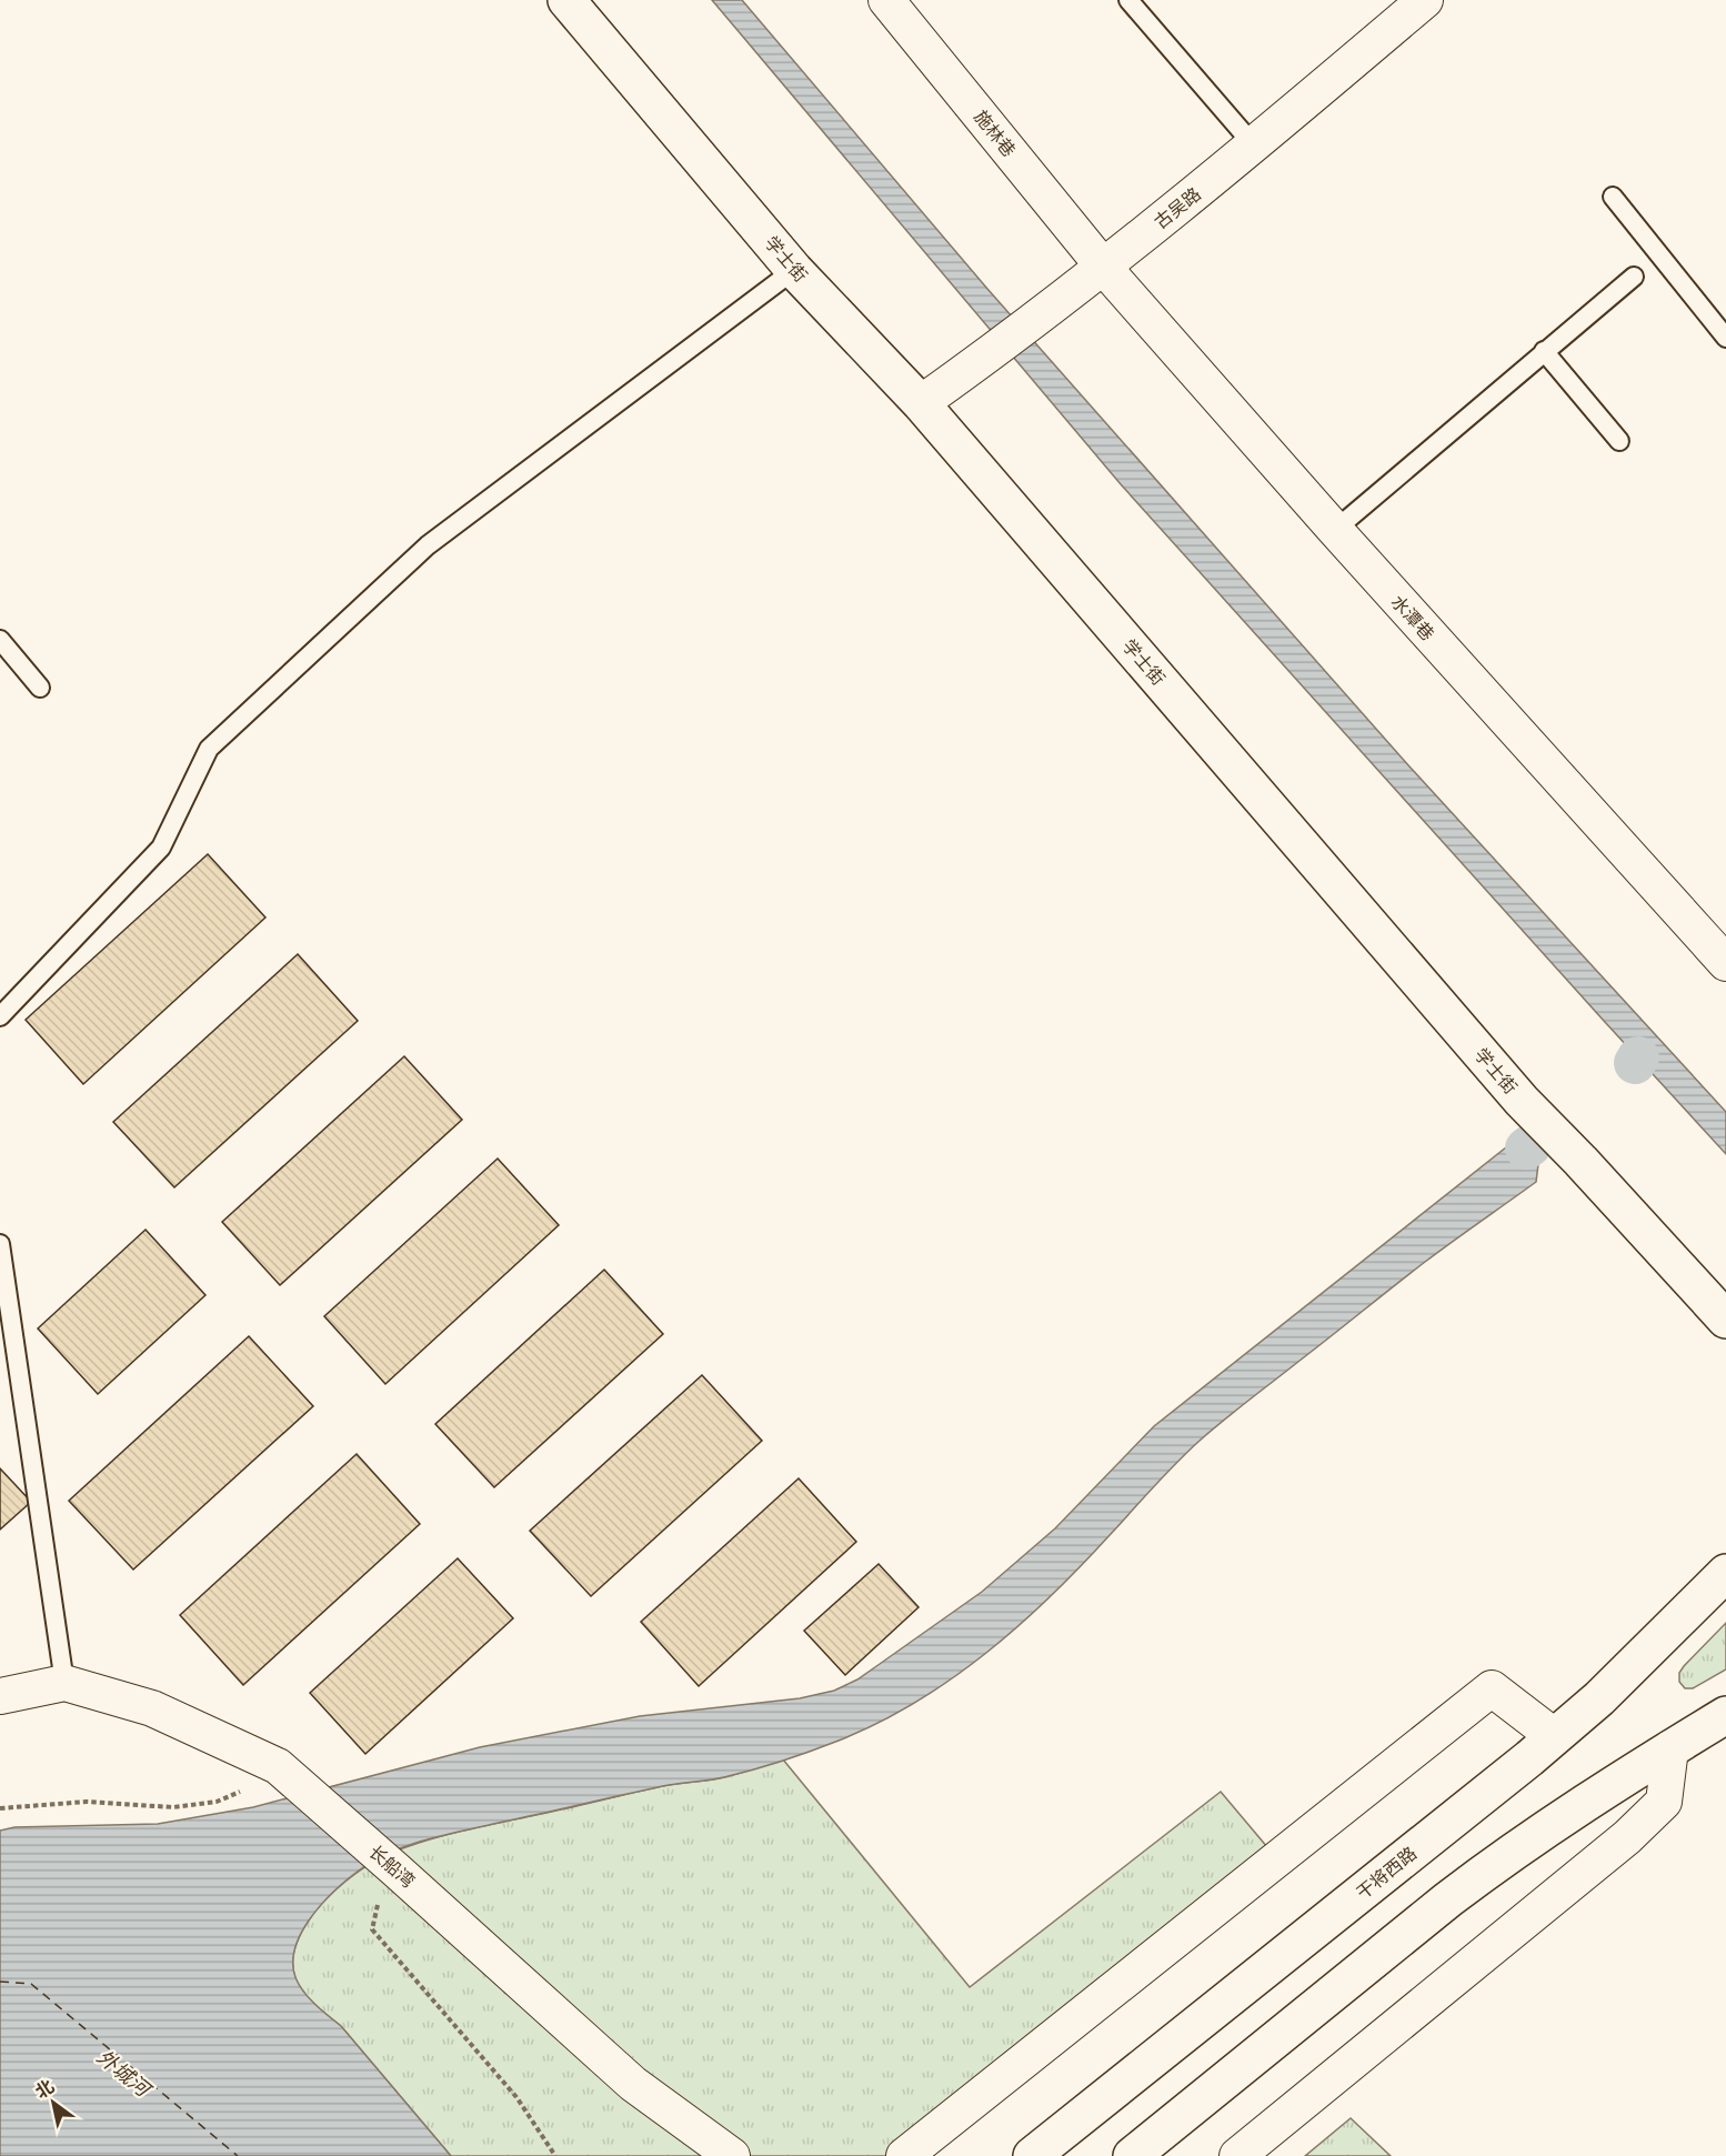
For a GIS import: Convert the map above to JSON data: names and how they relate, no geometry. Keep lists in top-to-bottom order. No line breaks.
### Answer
{"streets":{"street":["施林巷","古吴路","学士街","水潭巷","长船湾","干将西路"]},"crossings":[["施林巷","古吴路"],["施林巷","水潭巷"],["古吴路","学士街"],["古吴路","水潭巷"]],"water":["外城河"],"north":"top left"}
